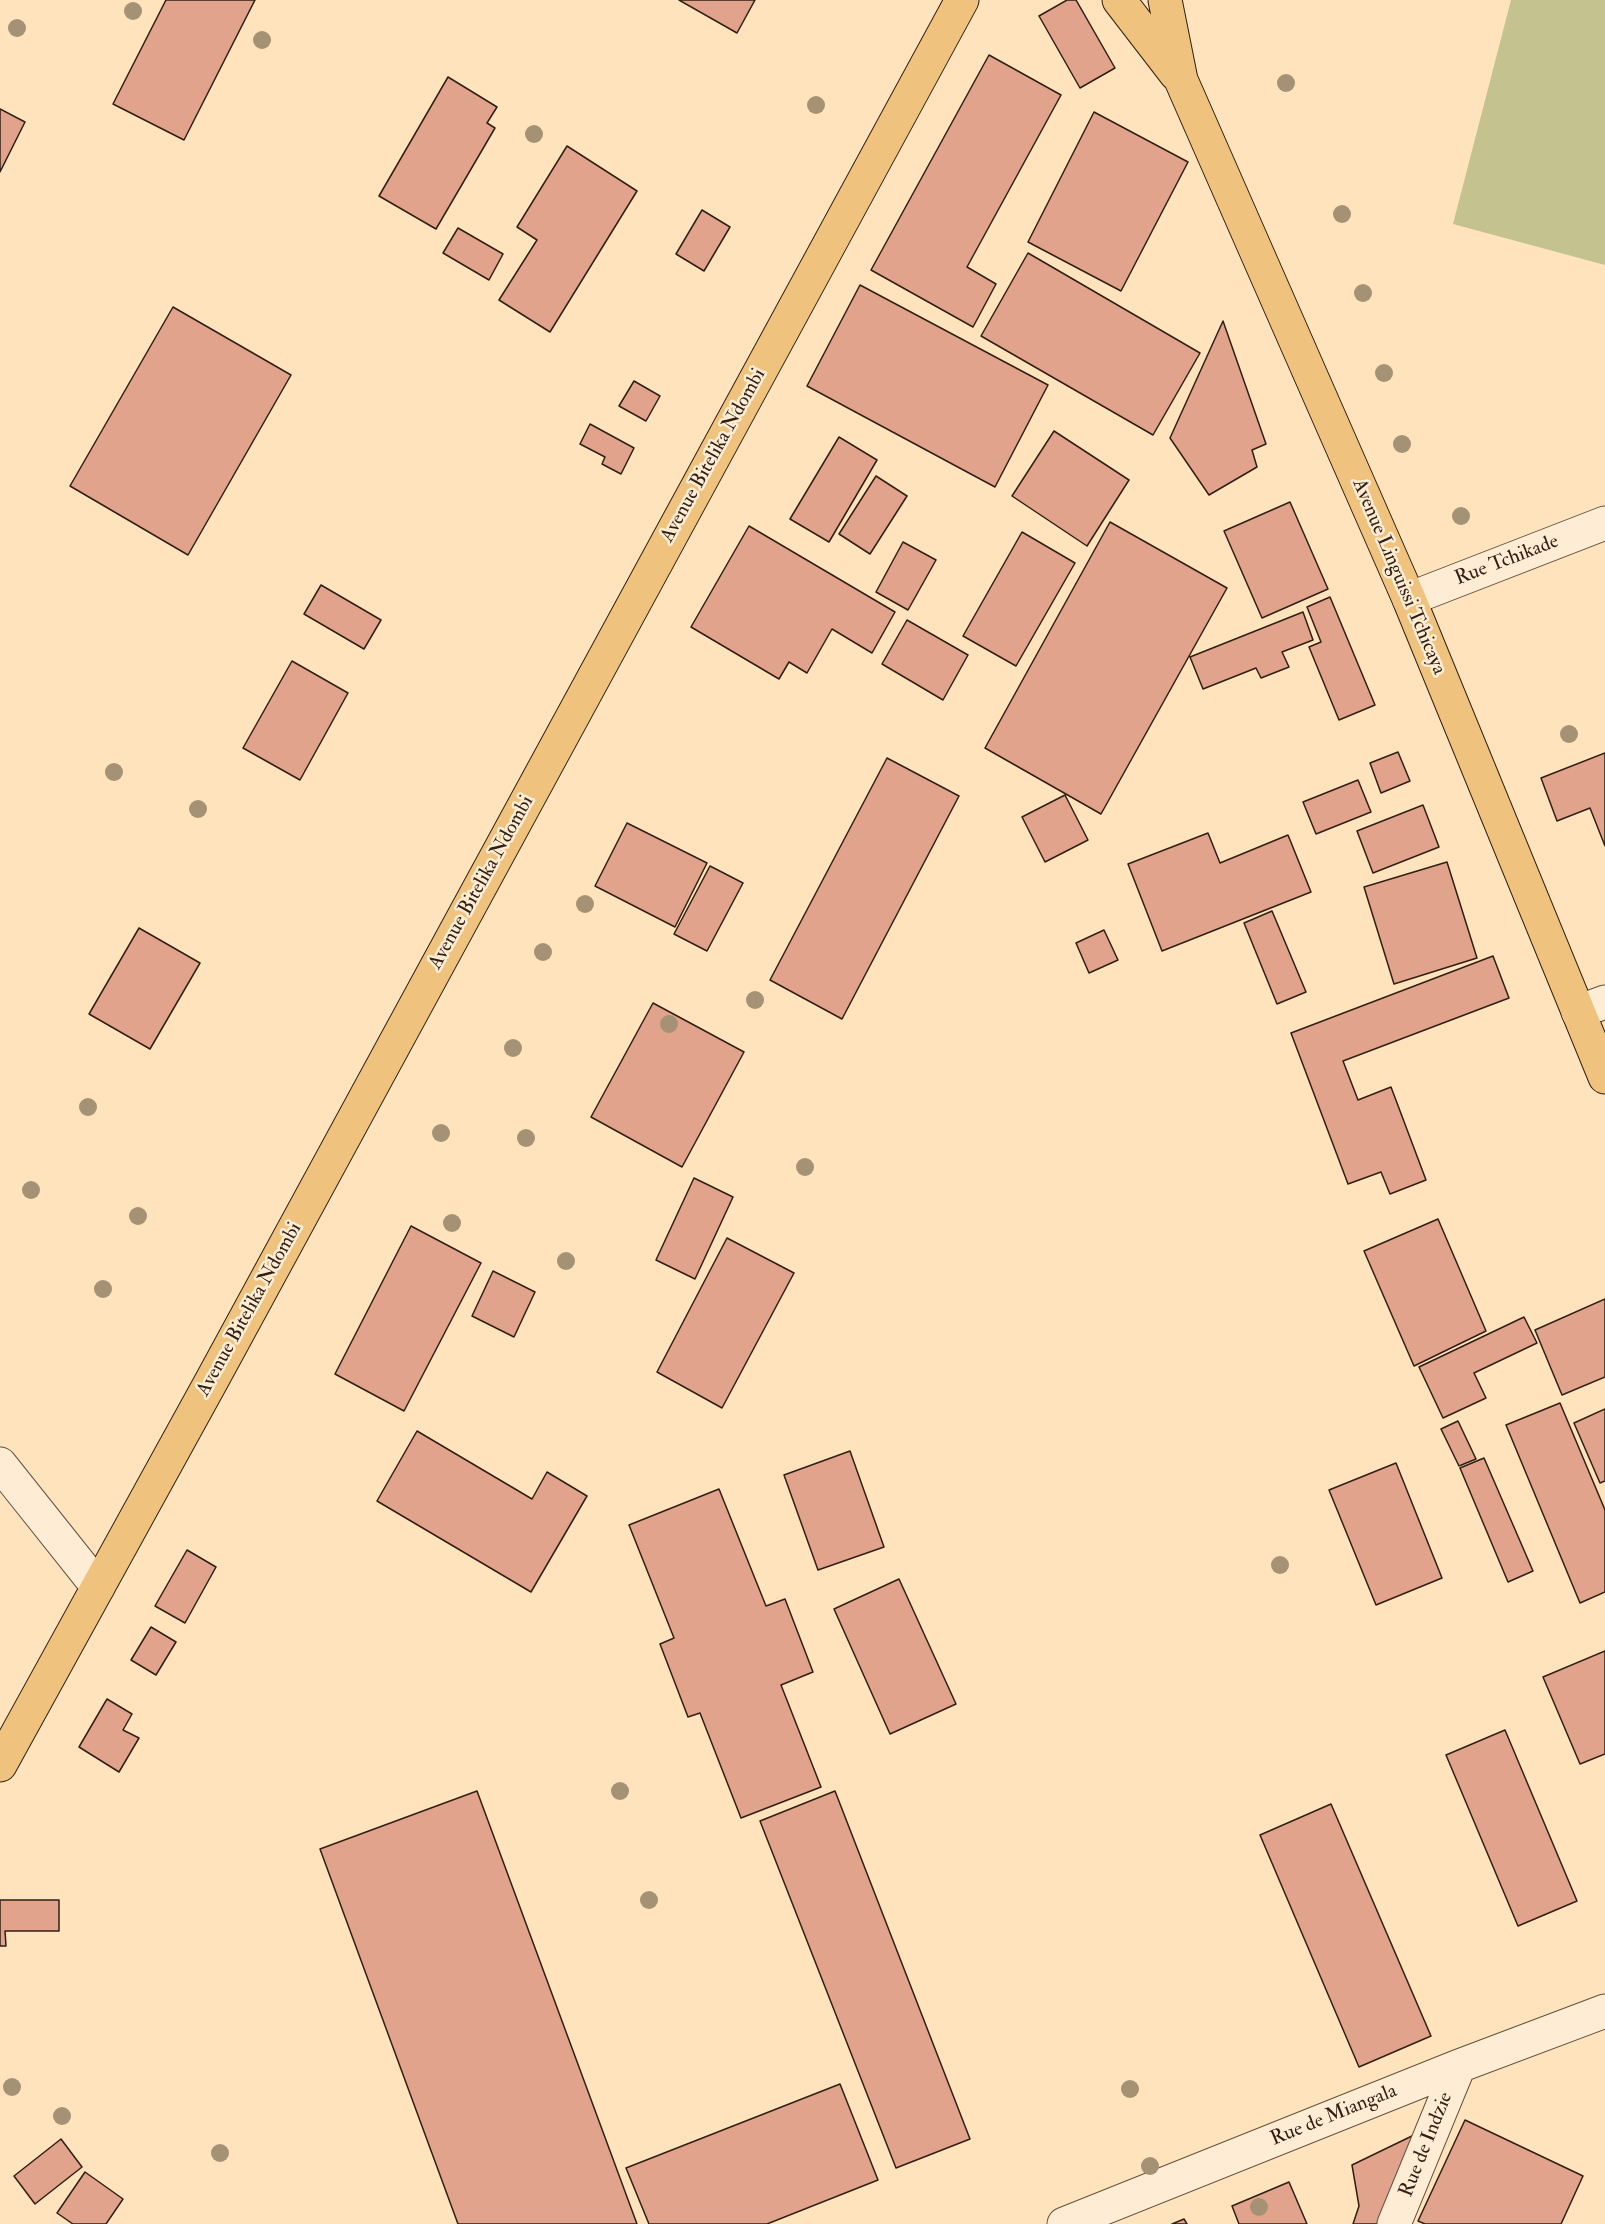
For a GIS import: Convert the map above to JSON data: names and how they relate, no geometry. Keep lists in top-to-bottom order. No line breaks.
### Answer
{"streets":{"main road":["Avenue Bitelika Ndombi","Avenue Linguissi Tchicaya"],"street":["Rue Tchikade","Rue de Miangala","Rue de Indzie"]},"crossings":[["Rue Tchikade","Avenue Linguissi Tchicaya"],["Rue de Miangala","Rue de Indzie"]]}
